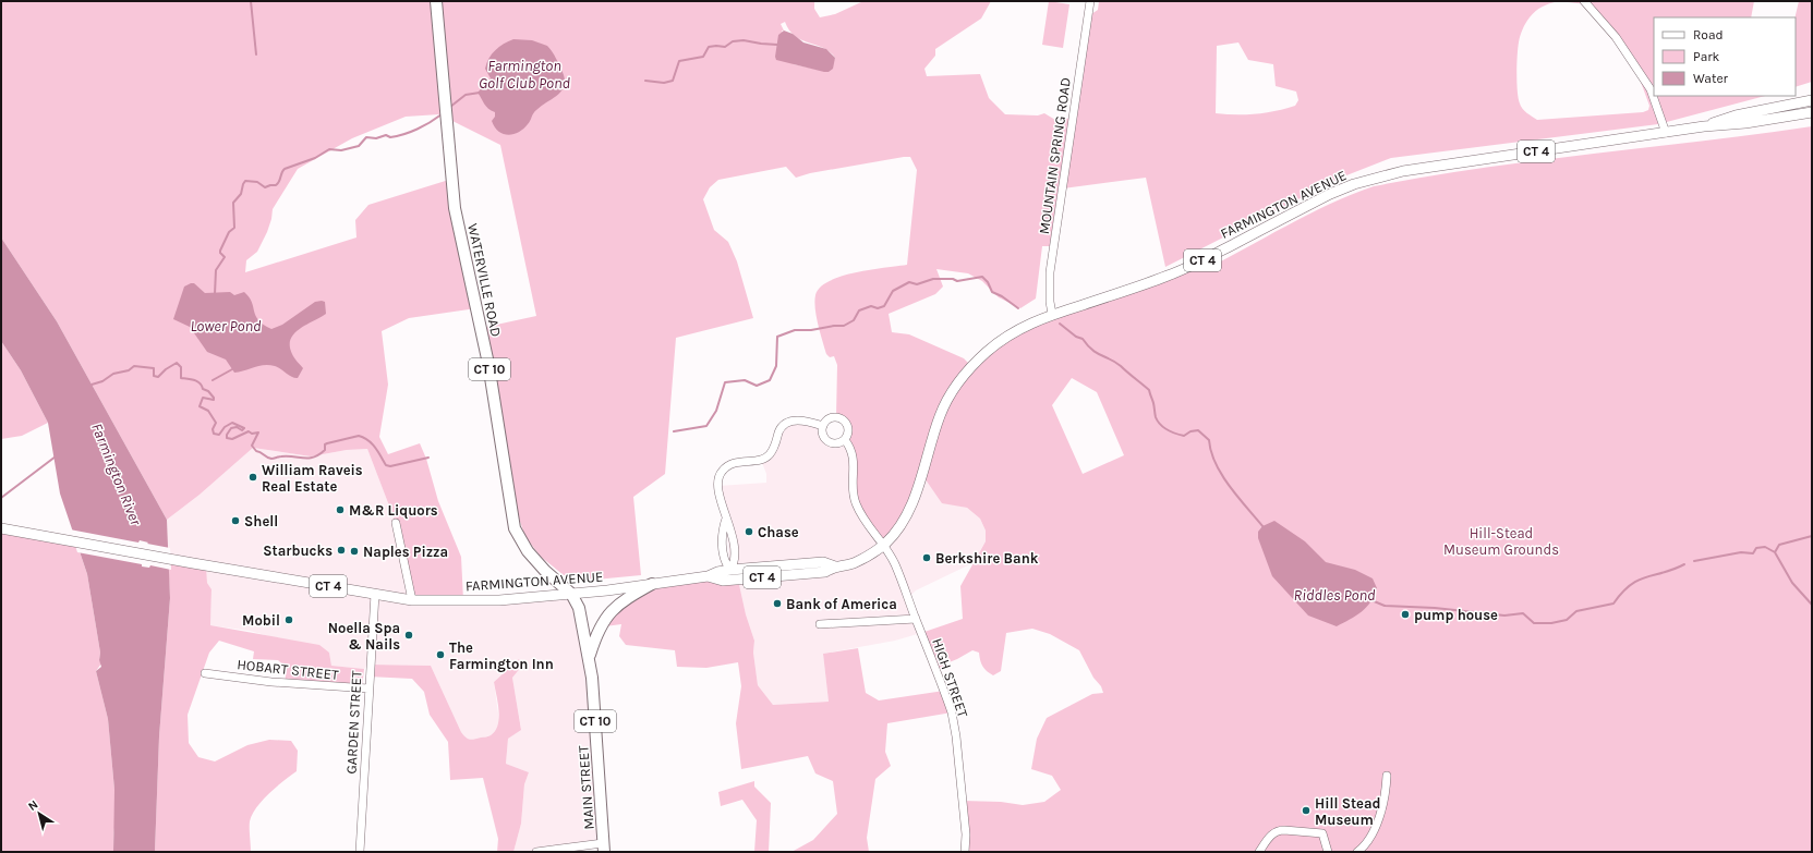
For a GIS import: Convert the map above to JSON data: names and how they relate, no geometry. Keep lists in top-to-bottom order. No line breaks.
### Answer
{"streets":{"highway":["WATERVILLE ROAD","CT 10","MAIN STREET"],"main road":["CT 4","FARMINGTON AVENUE"],"street":["MOUNTAIN SPRING ROAD","HOBART STREET","HIGH STREET","GARDEN STREET"]},"crossings":[["MOUNTAIN SPRING ROAD","FARMINGTON AVENUE"],["FARMINGTON AVENUE","WATERVILLE ROAD"],["FARMINGTON AVENUE","HIGH STREET"],["FARMINGTON AVENUE","GARDEN STREET"],["FARMINGTON AVENUE","MAIN STREET"],["WATERVILLE ROAD","MAIN STREET"],["HOBART STREET","GARDEN STREET"]],"water":["Farmington Golf Club Pond","Lower Pond","Farmington River","Riddles Pond"],"parks":["Hill-Stead Museum Grounds"],"places":["William Raveis Real Estate","M&R Liquors","Shell","Chase","Starbucks","Naples Pizza","Berkshire Bank","Bank of America","pump house","Mobil","Noella Spa & Nails","The Farmington Inn","Hill Stead Museum"],"legend":["Road","Park","Water"],"north":"top left"}
